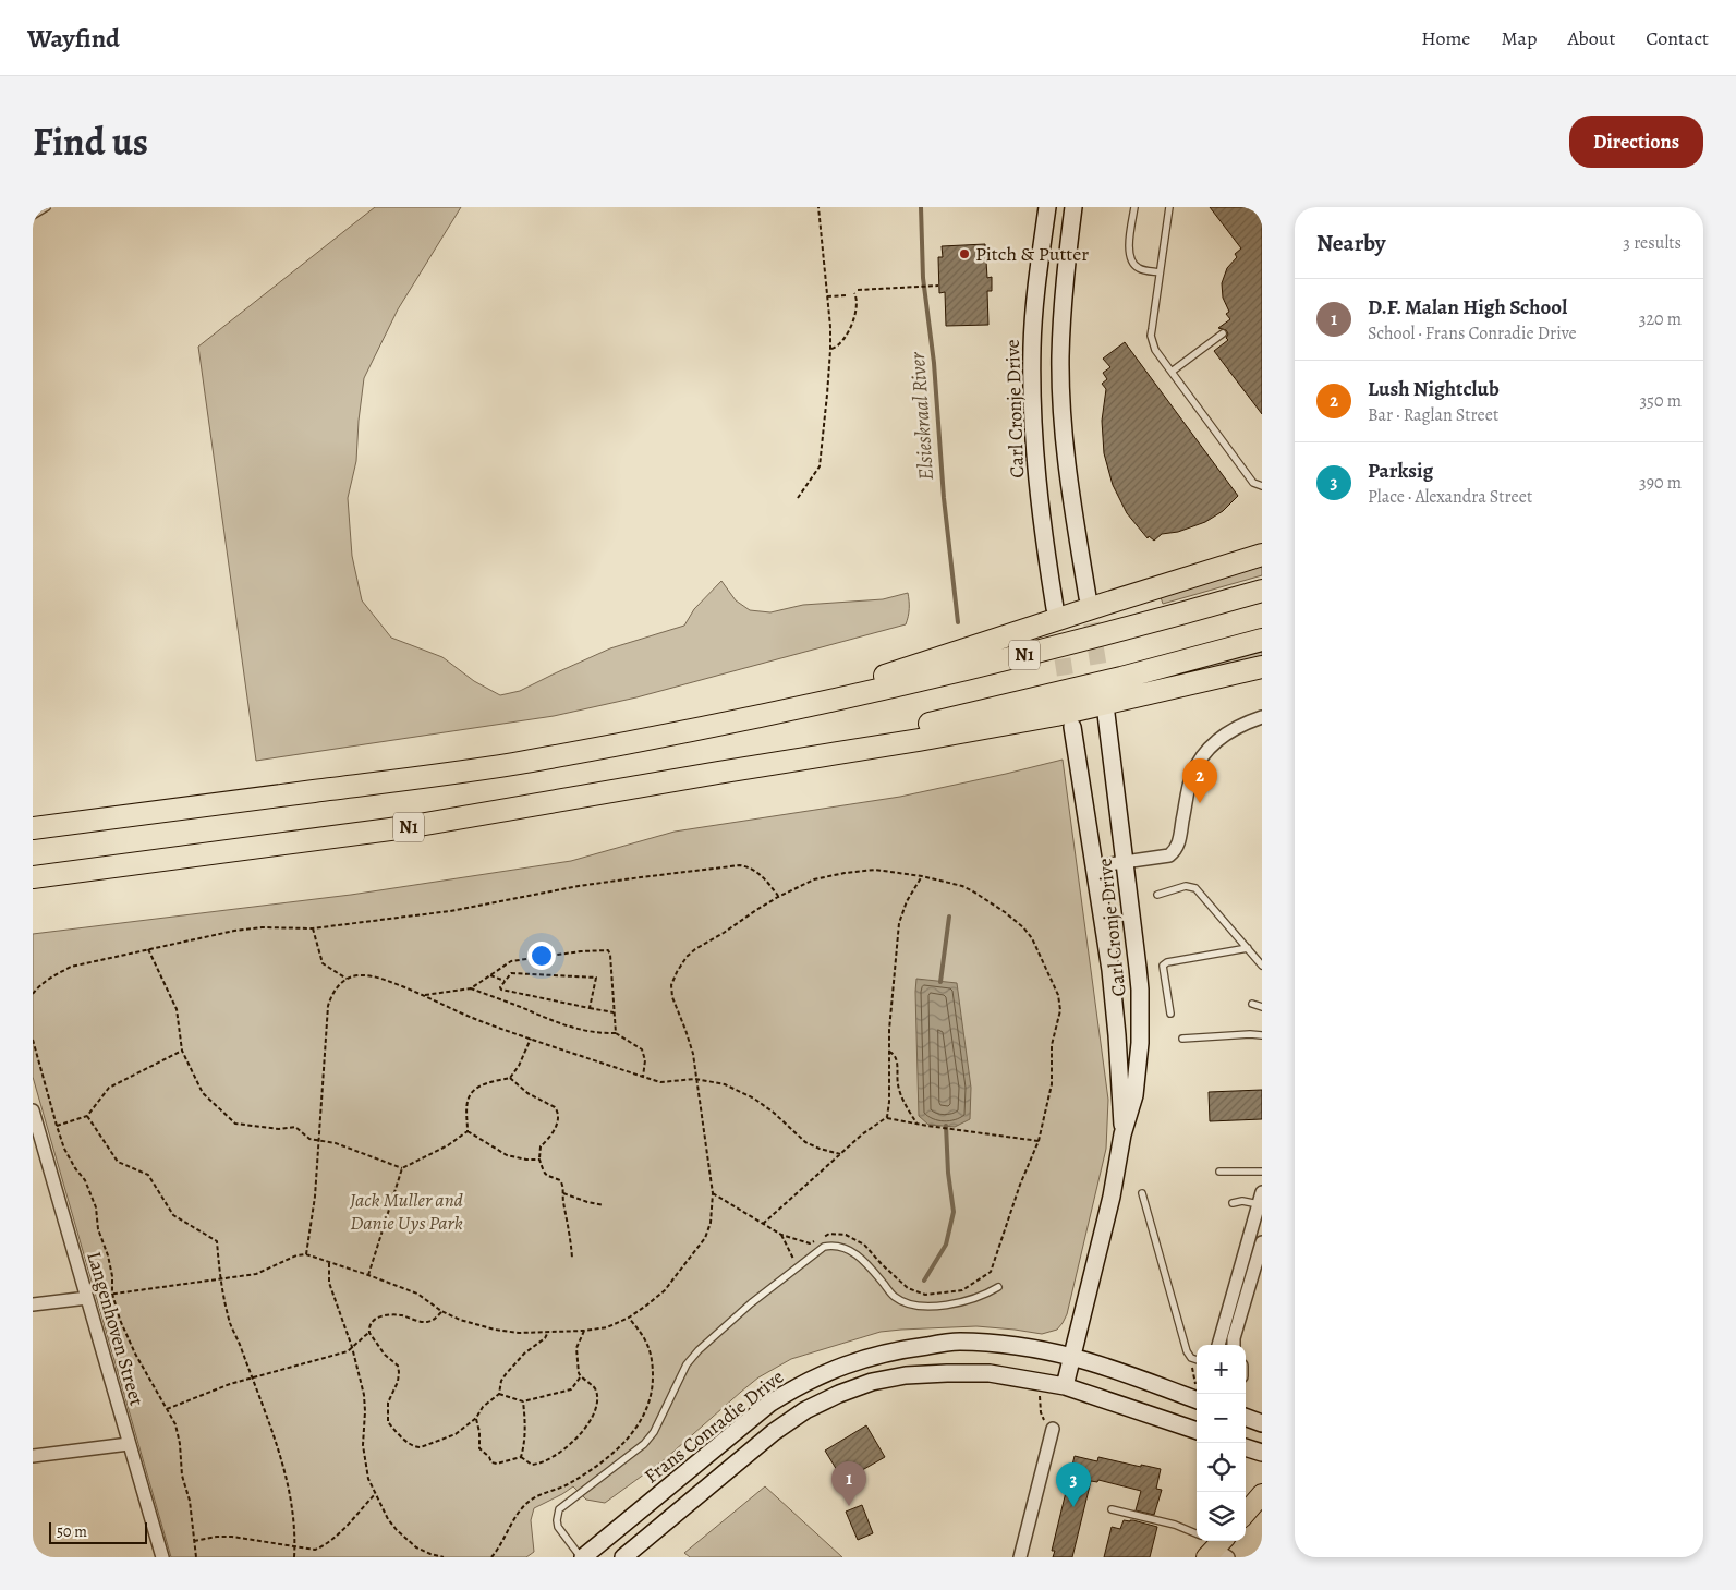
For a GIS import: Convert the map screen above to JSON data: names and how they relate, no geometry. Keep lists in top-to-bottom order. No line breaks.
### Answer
{"streets":{"highway":["N1"],"main road":["Carl Cronje Drive","Frans Conradie Drive"],"street":["Langenhoven Street"]},"crossings":[["Carl Cronje Drive","Frans Conradie Drive"]],"water":["Elsieskraal River"],"parks":["Jack Muller and Danie Uys Park"],"places":["Pitch & Putter"],"scale_bar":"50 m","page":{"header":"Wayfind","nav":["Home","Map","About","Contact"],"title":"Find us","buttons":"Directions","heading":["Nearby","3 results"],"list":[{"mark":"1","name":"D.F. Malan High School","note":"School · Frans Conradie Drive","value":"320 m"},{"mark":"2","name":"Lush Nightclub","note":"Bar · Raglan Street","value":"350 m"},{"mark":"3","name":"Parksig","note":"Place · Alexandra Street","value":"390 m"}],"pins":["2","1","3"],"map_buttons":["+","−"],"scale":"50 m"}}
